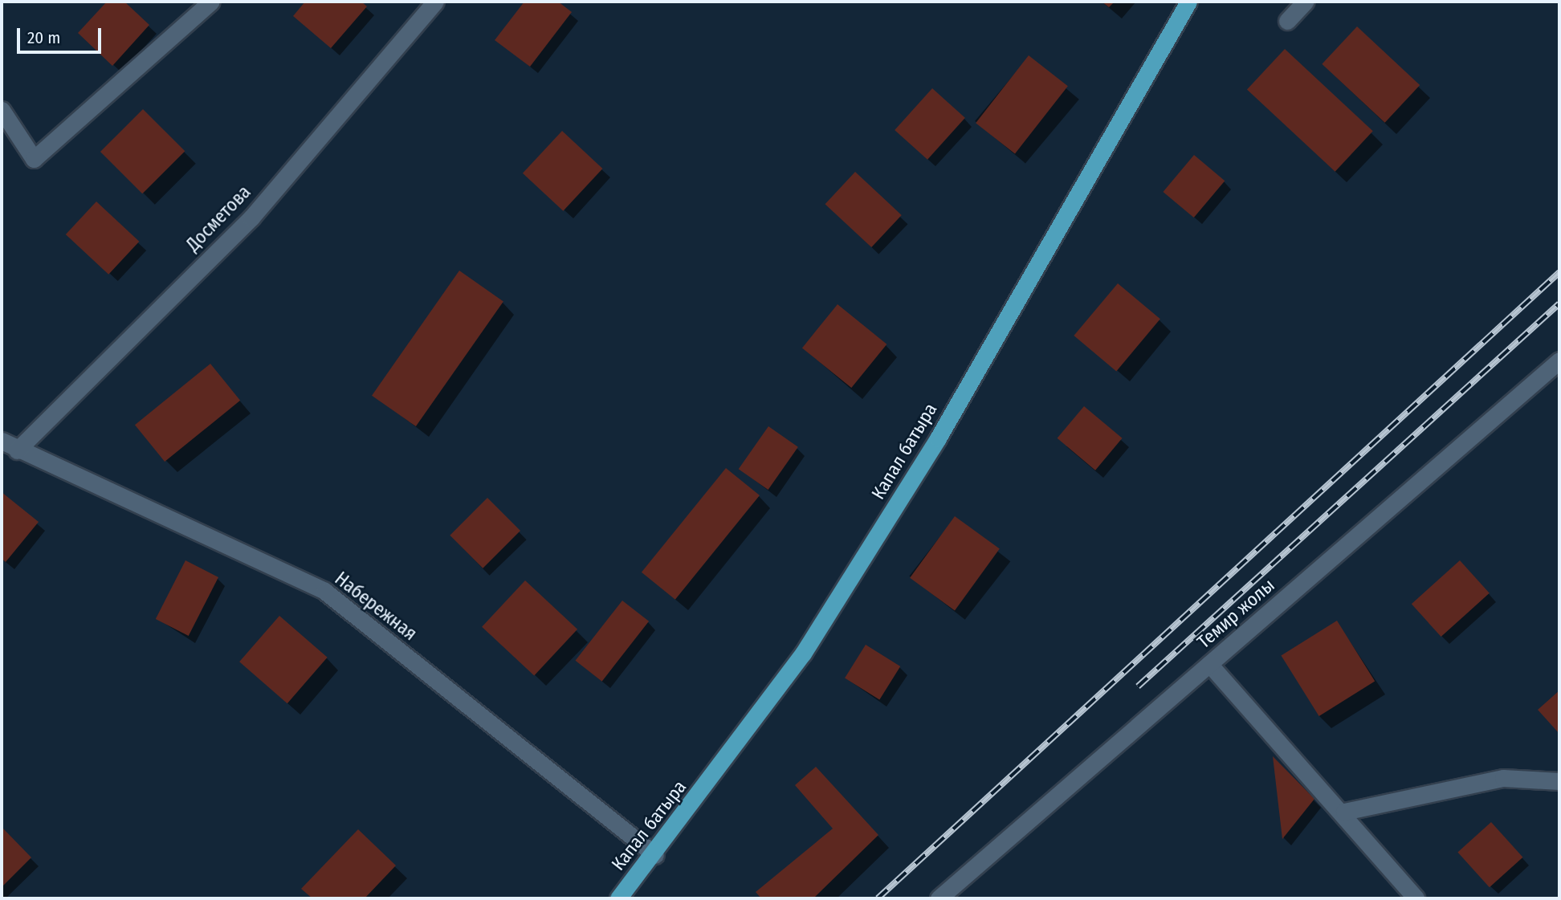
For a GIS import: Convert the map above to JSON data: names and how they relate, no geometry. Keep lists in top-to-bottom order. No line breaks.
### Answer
{"streets":{"main road":["Капал батыра"],"street":["Досметова","Набережная","Темир жолы"]},"crossings":[["Досметова","Набережная"],["Капал батыра","Набережная"]],"scale_bar":"20 m"}
